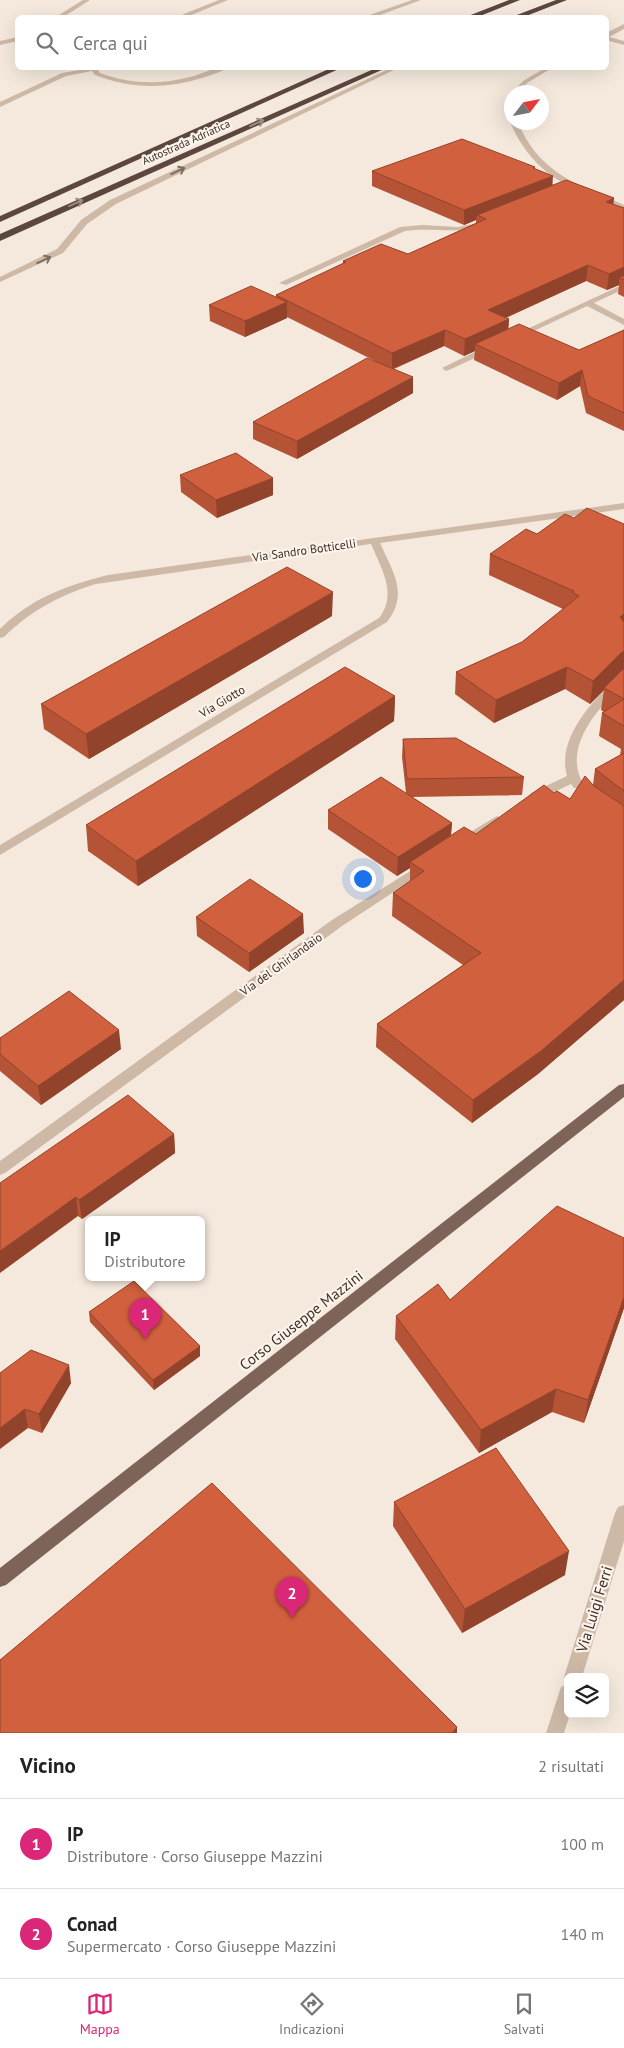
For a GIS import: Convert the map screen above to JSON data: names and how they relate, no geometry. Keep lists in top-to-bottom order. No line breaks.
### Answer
{"streets":{"highway":["Autostrada Adriatica"],"main road":["Corso Giuseppe Mazzini"],"street":["Via Sandro Botticelli","Via Giotto","Via del Ghirlandaio","Via Luigi Ferri"]},"crossings":[["Via Sandro Botticelli","Via Giotto"]],"north":"top right","page":{"search":"Cerca qui","popup":["IP","Distributore"],"pins":["1","2"],"heading":["Vicino","2 risultati"],"list":[{"mark":"1","name":"IP","note":"Distributore · Corso Giuseppe Mazzini","value":"100 m"},{"mark":"2","name":"Conad","note":"Supermercato · Corso Giuseppe Mazzini","value":"140 m"}],"nav":["Mappa","Indicazioni","Salvati"]}}
